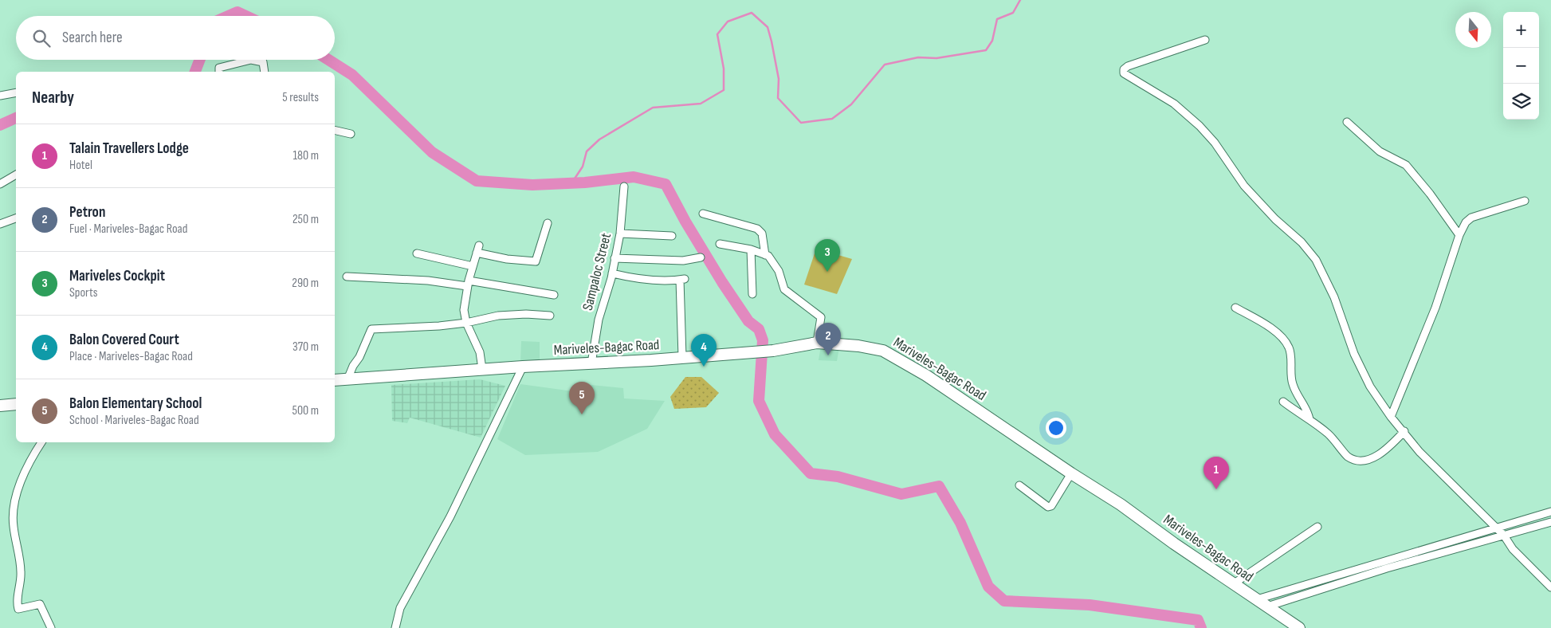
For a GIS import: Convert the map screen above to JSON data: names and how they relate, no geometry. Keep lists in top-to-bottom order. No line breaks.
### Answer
{"streets":{"main road":["Mariveles-Bagac Road"],"street":["Sampaloc Street"]},"crossings":[["Sampaloc Street","Mariveles-Bagac Road"]],"north":"bottom","page":{"map_buttons":["+","−"],"search":"Search here","heading":["Nearby","5 results"],"list":[{"mark":"1","name":"Talain Travellers Lodge","note":"Hotel","value":"180 m"},{"mark":"2","name":"Petron","note":"Fuel · Mariveles-Bagac Road","value":"250 m"},{"mark":"3","name":"Mariveles Cockpit","note":"Sports","value":"290 m"},{"mark":"4","name":"Balon Covered Court","note":"Place · Mariveles-Bagac Road","value":"370 m"},{"mark":"5","name":"Balon Elementary School","note":"School · Mariveles-Bagac Road","value":"500 m"}],"pins":["3","2","4","5","1"]}}
